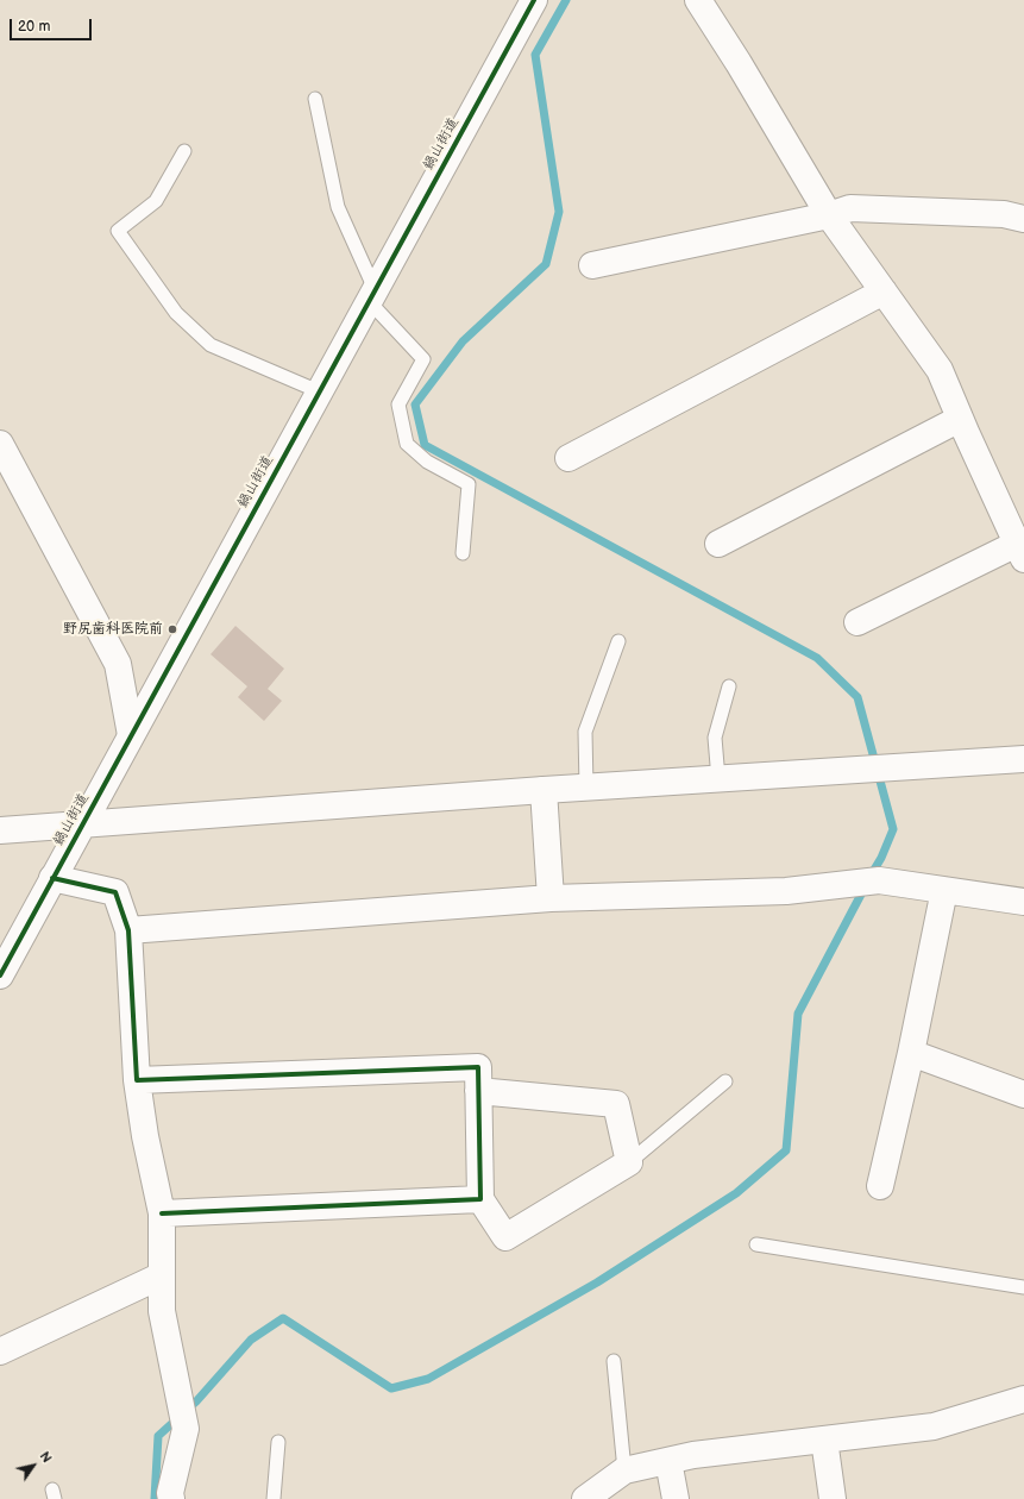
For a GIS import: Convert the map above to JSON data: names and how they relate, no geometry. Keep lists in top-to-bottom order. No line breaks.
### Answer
{"streets":{"street":["鍋山街道"]},"places":["野尻歯科医院前"],"scale_bar":"20 m","north":"top right"}
